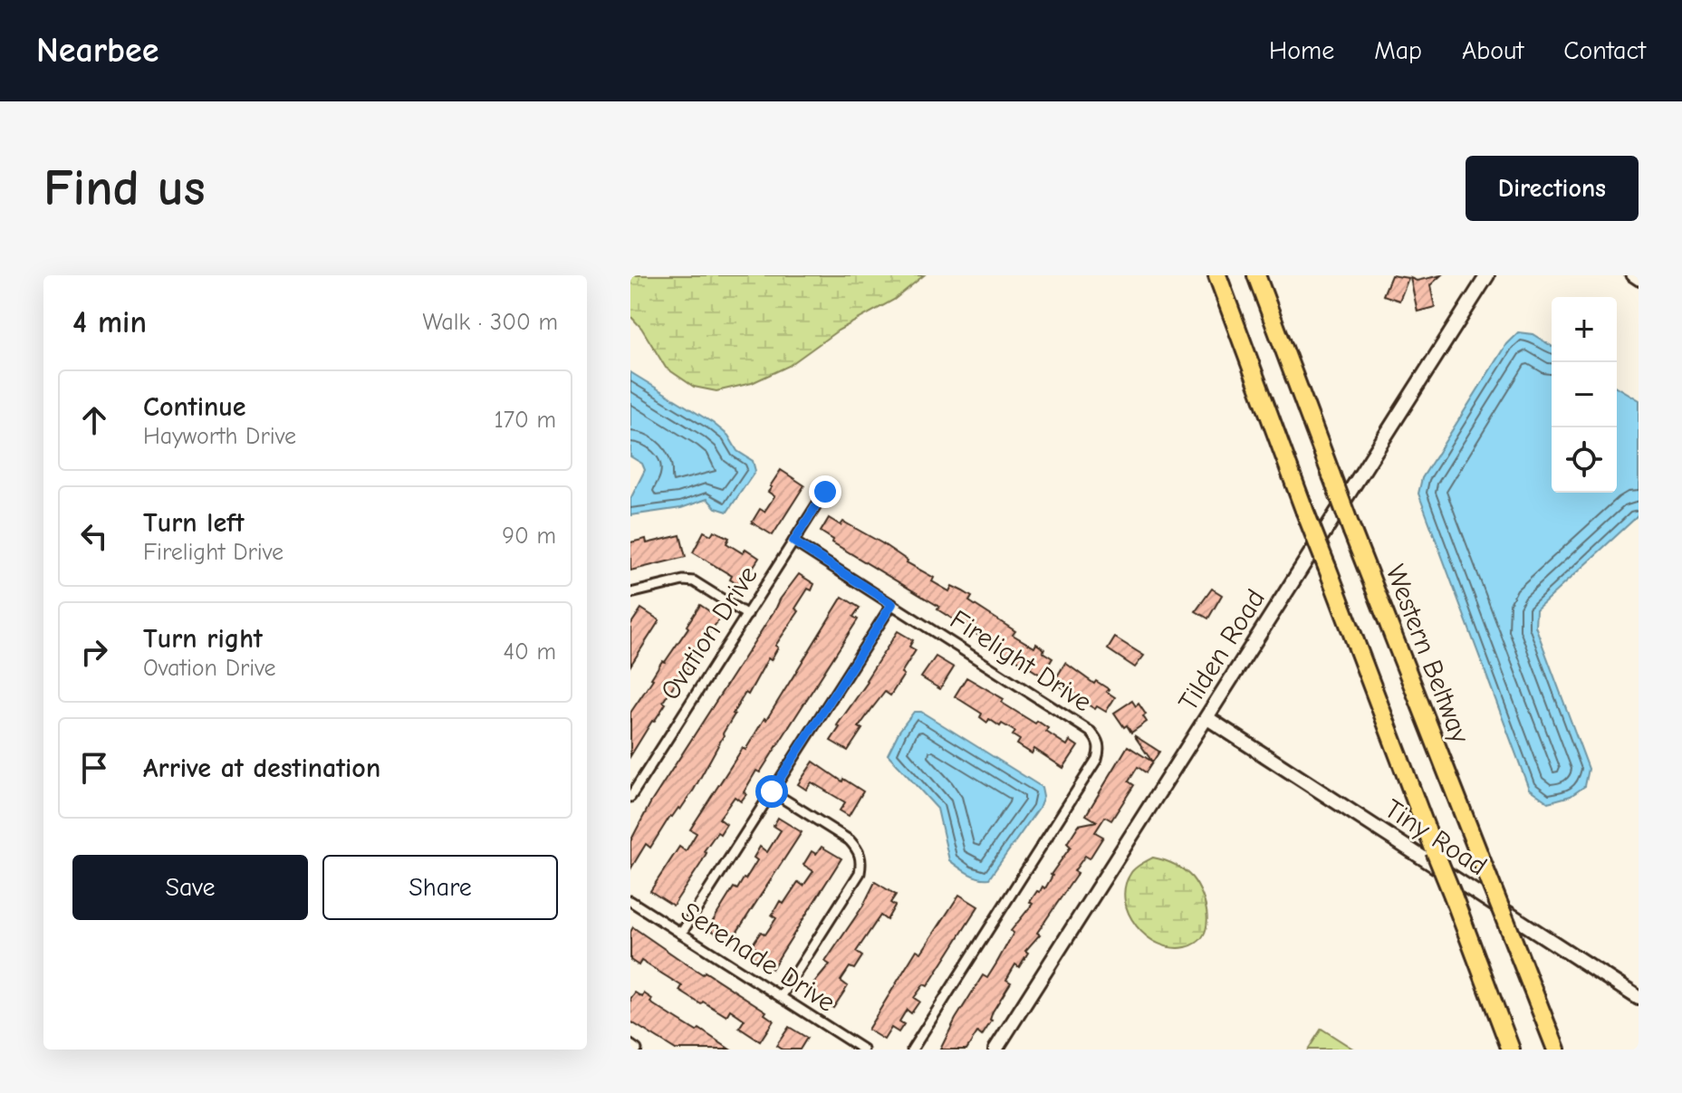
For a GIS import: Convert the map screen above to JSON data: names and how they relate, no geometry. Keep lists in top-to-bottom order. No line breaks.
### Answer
{"streets":{"highway":["Western Beltway"],"street":["Ovation Drive","Tilden Road","Firelight Drive","Tiny Road","Serenade Drive"]},"crossings":[["Ovation Drive","Firelight Drive"],["Tilden Road","Tiny Road"]],"page":{"header":"Nearbee","nav":["Home","Map","About","Contact"],"buttons":["Directions",["Save","Share"]],"title":"Find us","heading":["4 min","Walk · 300 m"],"map_buttons":["+","−"],"list":[["Continue","Hayworth Drive","170 m"],["Turn left","Firelight Drive","90 m"],["Turn right","Ovation Drive","40 m"],"Arrive at destination"]}}
